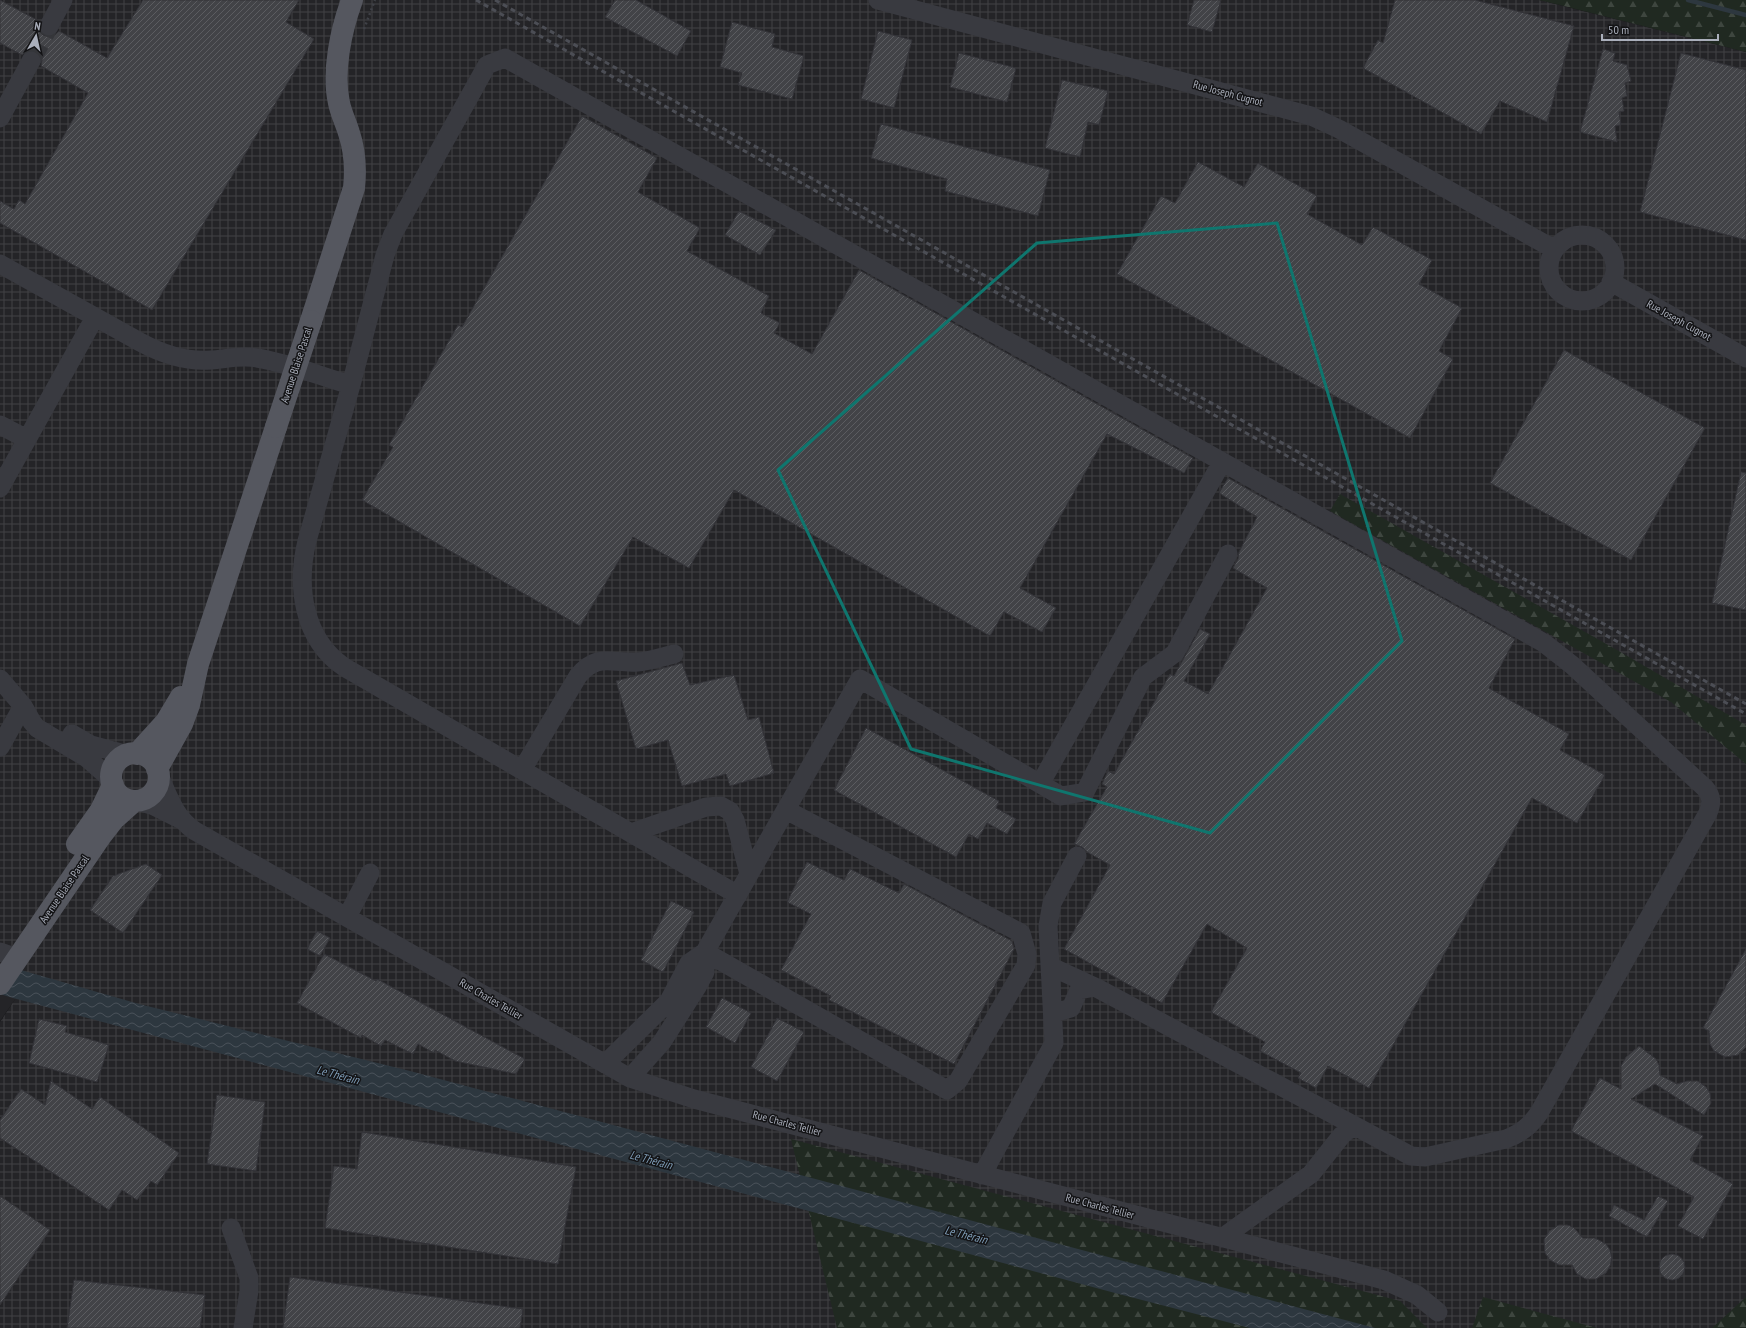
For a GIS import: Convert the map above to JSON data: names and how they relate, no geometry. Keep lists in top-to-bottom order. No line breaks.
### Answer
{"streets":{"main road":["Avenue Blaise Pascal"],"street":["Rue Joseph Cugnot","Rue Charles Tellier"]},"crossings":[["Avenue Blaise Pascal","Rue Charles Tellier"]],"water":["Le Thérain"],"scale_bar":"50 m","north":"top"}
